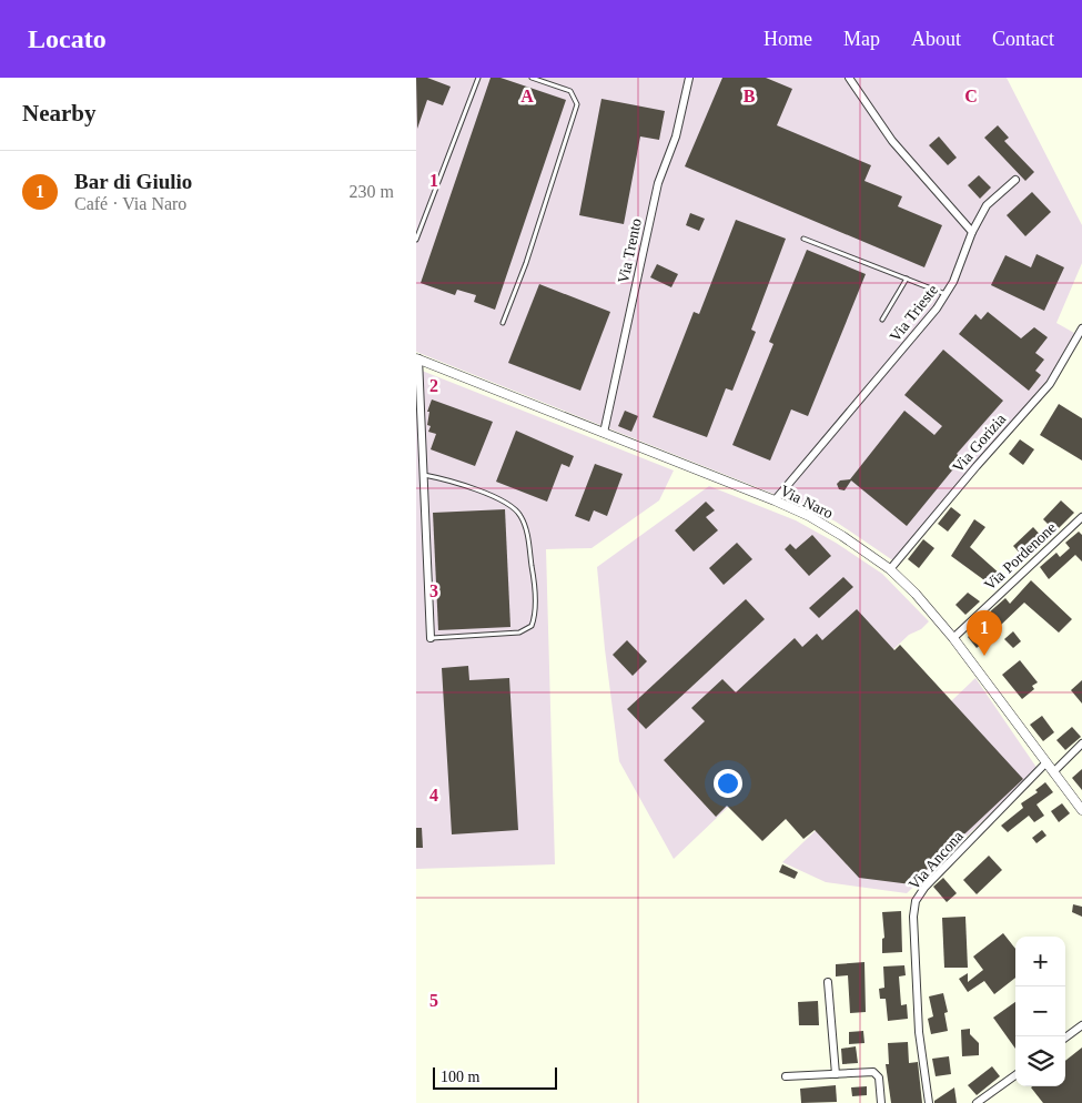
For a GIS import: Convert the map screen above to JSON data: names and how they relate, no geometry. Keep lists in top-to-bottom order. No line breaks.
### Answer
{"streets":{"street":["Via Trento","Via Trieste","Via Gorizia","Via Naro","Via Pordenone","Via Ancona"]},"crossings":[["Via Trento","Via Naro"],["Via Trieste","Via Naro"],["Via Gorizia","Via Naro"],["Via Naro","Via Pordenone"],["Via Naro","Via Ancona"]],"scale_bar":"100 m","page":{"header":"Locato","nav":["Home","Map","About","Contact"],"heading":"Nearby","list":[{"mark":"1","name":"Bar di Giulio","note":"Café · Via Naro","value":"230 m"}],"pins":"1","map_buttons":["+","−"],"scale":"100 m"},"grid":{"columns":["A","B","C"],"rows":["1","2","3","4","5"]}}
